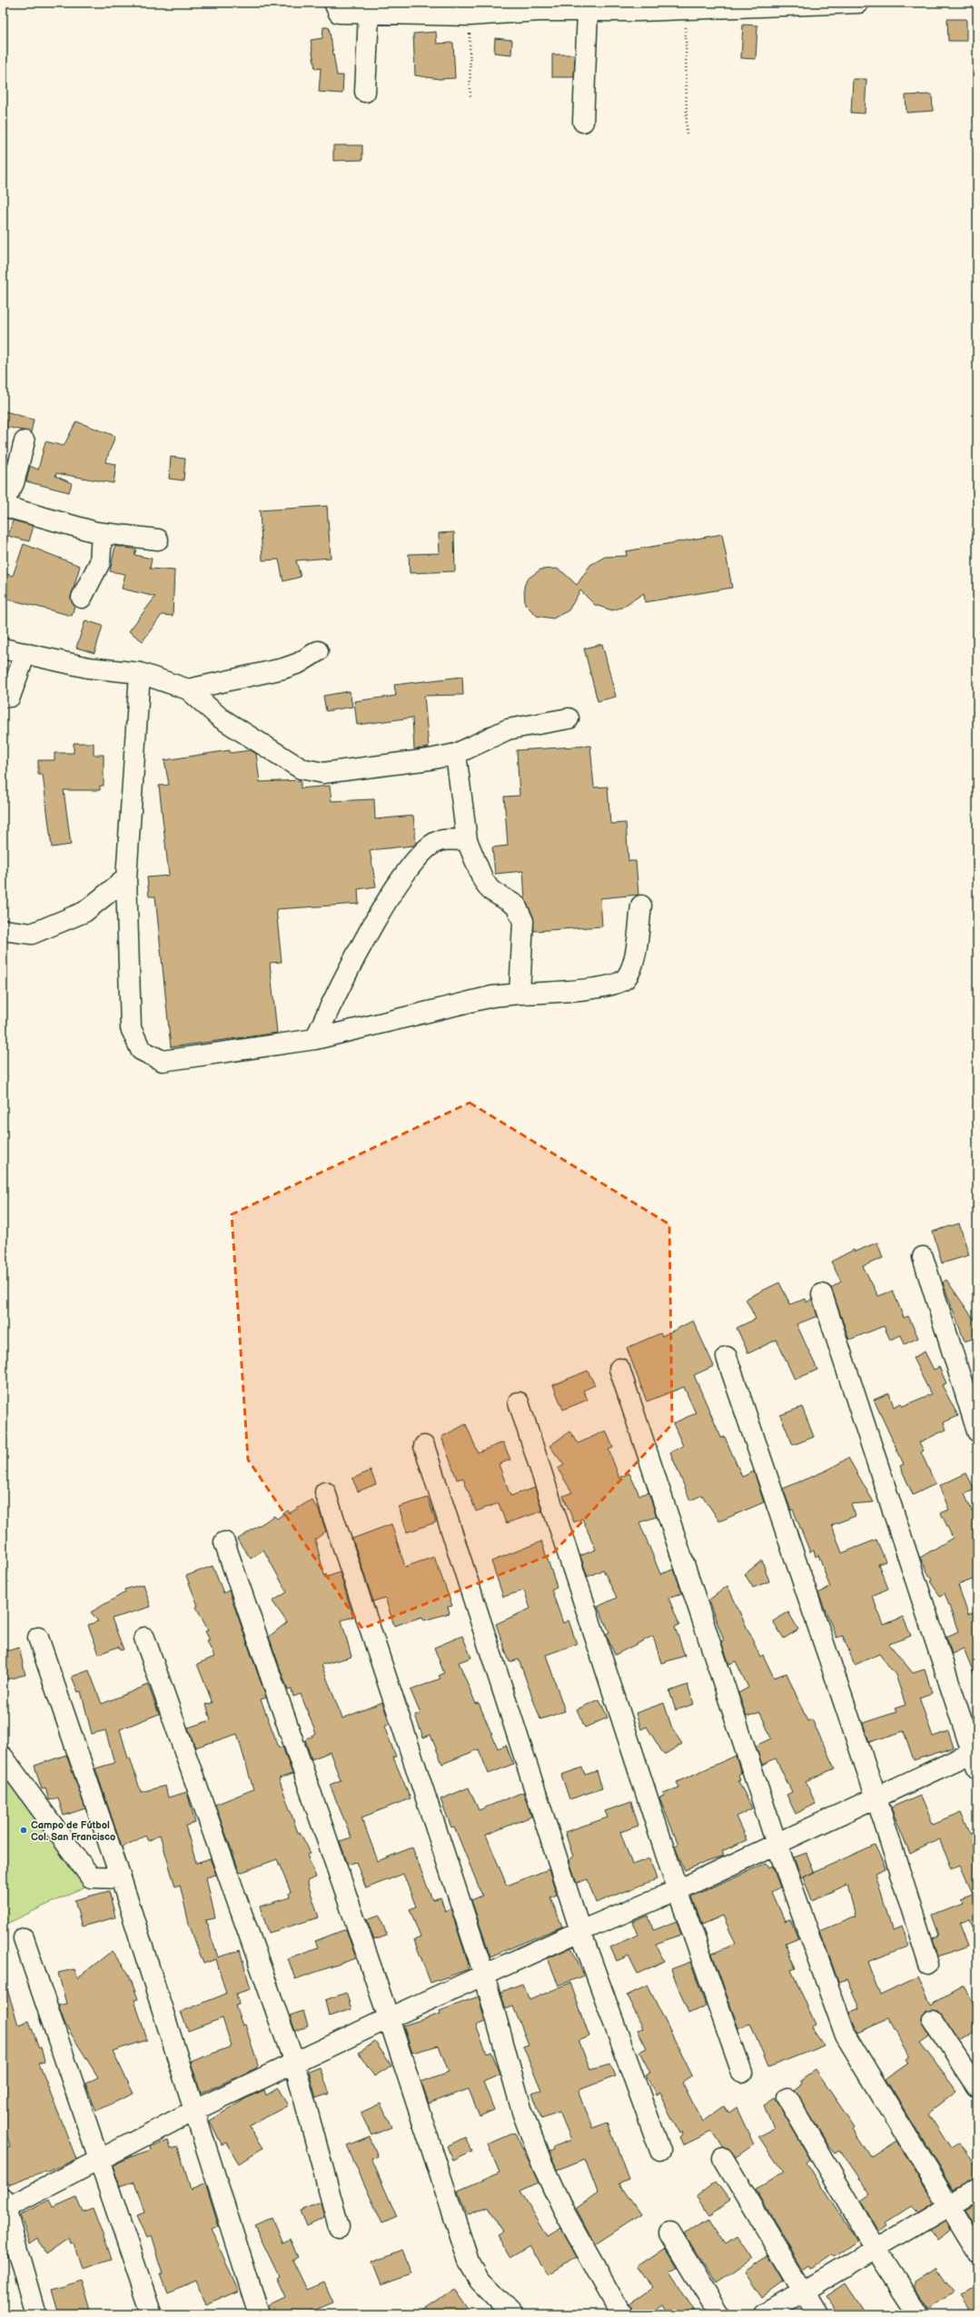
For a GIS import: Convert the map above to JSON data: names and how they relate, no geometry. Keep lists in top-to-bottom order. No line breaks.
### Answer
{"places":["Campo de Fútbol Col. San Francisco"]}
